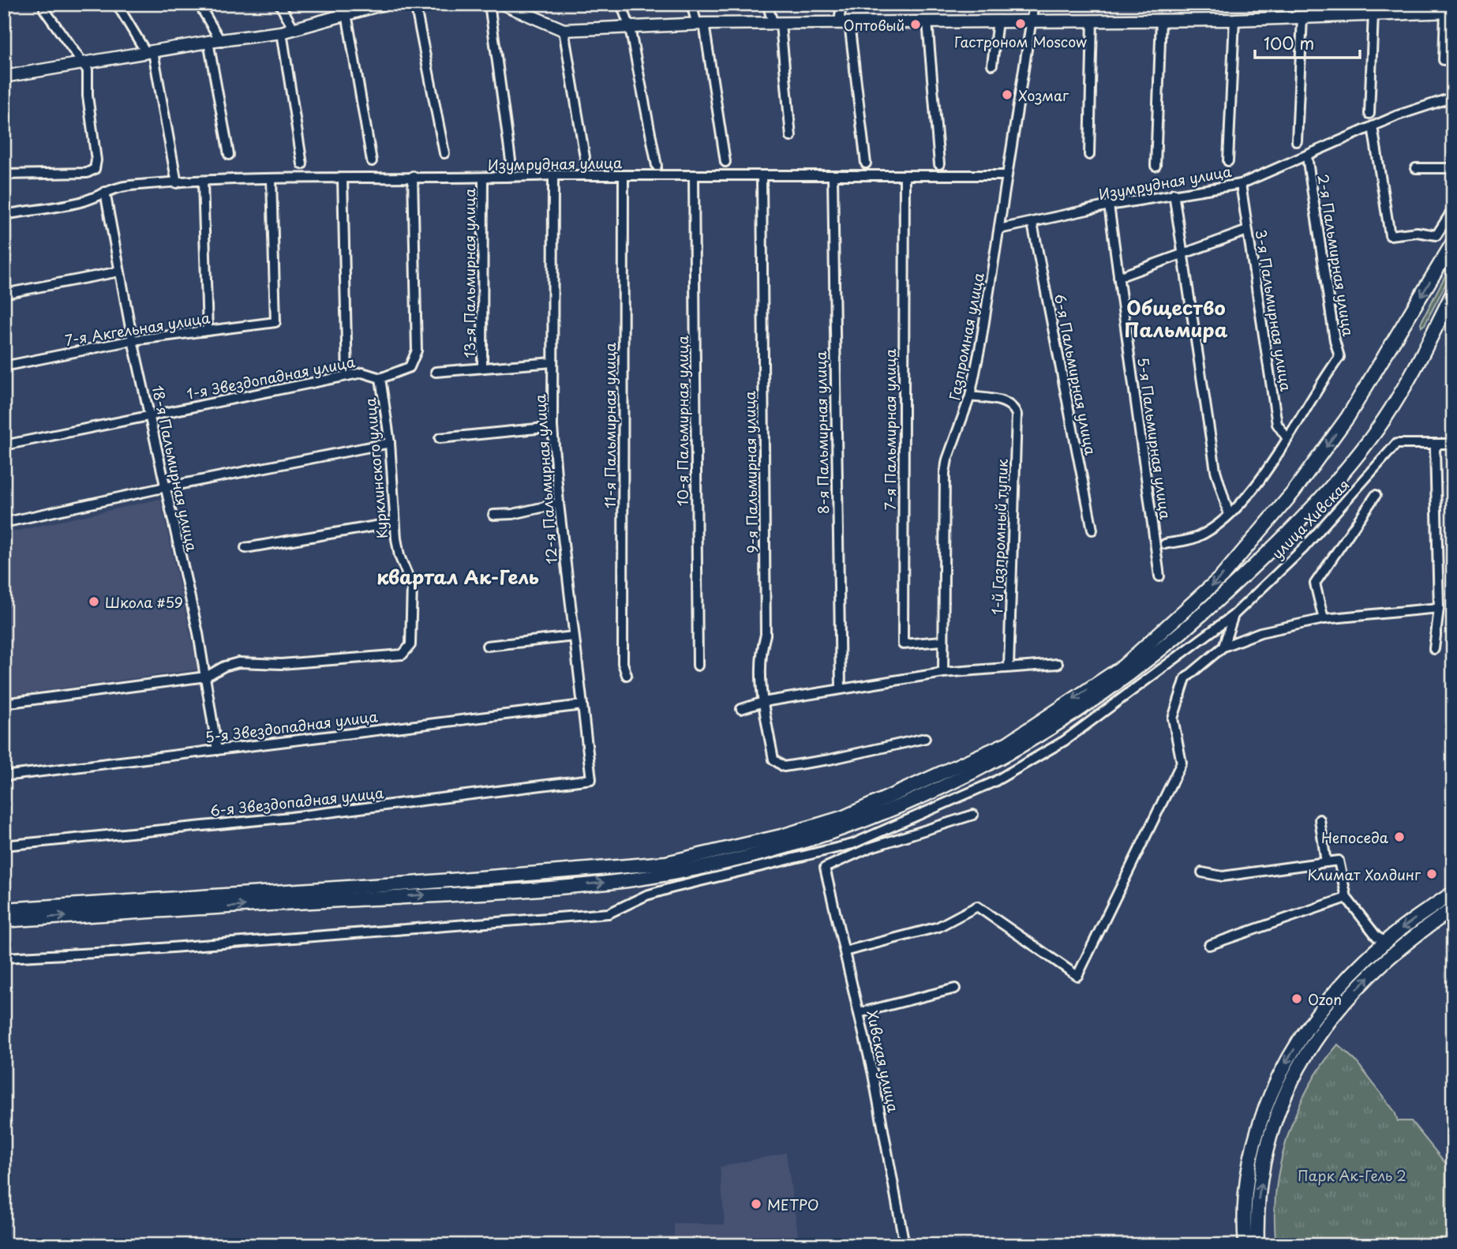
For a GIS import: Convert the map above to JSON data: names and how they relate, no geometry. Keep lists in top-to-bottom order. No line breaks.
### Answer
{"streets":{"street":["Изумрудная улица","2-я Пальмирная улица","13-я Пальмирная улица","3-я Пальмирная улица","7-я Акгельная улица","Газпромная улица","6-я Пальмирная улица","1-я Звездопадная улица","10-я Пальмирная улица","11-я Пальмирная улица","7-я Пальмирная улица","8-я Пальмирная улица","5-я Пальмирная улица","18-я Пальмирная улица","Курклинского улица","9-я Пальмирная улица","12-я Пальмирная улица","улица Хивская","1-й Газпромный тупик","5-я Звездопадная улица","6-я Звездопадная улица","Хивская улица"]},"crossings":[["Изумрудная улица","2-я Пальмирная улица"],["Изумрудная улица","13-я Пальмирная улица"],["Изумрудная улица","3-я Пальмирная улица"],["Изумрудная улица","7-я Акгельная улица"],["Изумрудная улица","Газпромная улица"],["Изумрудная улица","6-я Пальмирная улица"],["Изумрудная улица","1-я Звездопадная улица"],["Изумрудная улица","10-я Пальмирная улица"],["Изумрудная улица","11-я Пальмирная улица"],["Изумрудная улица","7-я Пальмирная улица"],["Изумрудная улица","8-я Пальмирная улица"],["Изумрудная улица","5-я Пальмирная улица"],["Изумрудная улица","18-я Пальмирная улица"],["Изумрудная улица","9-я Пальмирная улица"],["Изумрудная улица","12-я Пальмирная улица"],["2-я Пальмирная улица","3-я Пальмирная улица"],["7-я Акгельная улица","18-я Пальмирная улица"],["Газпромная улица","7-я Пальмирная улица"],["Газпромная улица","1-й Газпромный тупик"],["1-я Звездопадная улица","18-я Пальмирная улица"],["1-я Звездопадная улица","Курклинского улица"],["18-я Пальмирная улица","Курклинского улица"],["18-я Пальмирная улица","5-я Звездопадная улица"],["12-я Пальмирная улица","5-я Звездопадная улица"],["12-я Пальмирная улица","6-я Звездопадная улица"]],"districts":["Общество Пальмира","квартал Ак-Гель"],"parks":["Парк Ак-Гель 2"],"places":["Гастроном Moscow","Оптовый","Хозмаг","Школа #59","Непоседа","Климат Холдинг","Ozon","МЕТРО"],"scale_bar":"100 m"}
